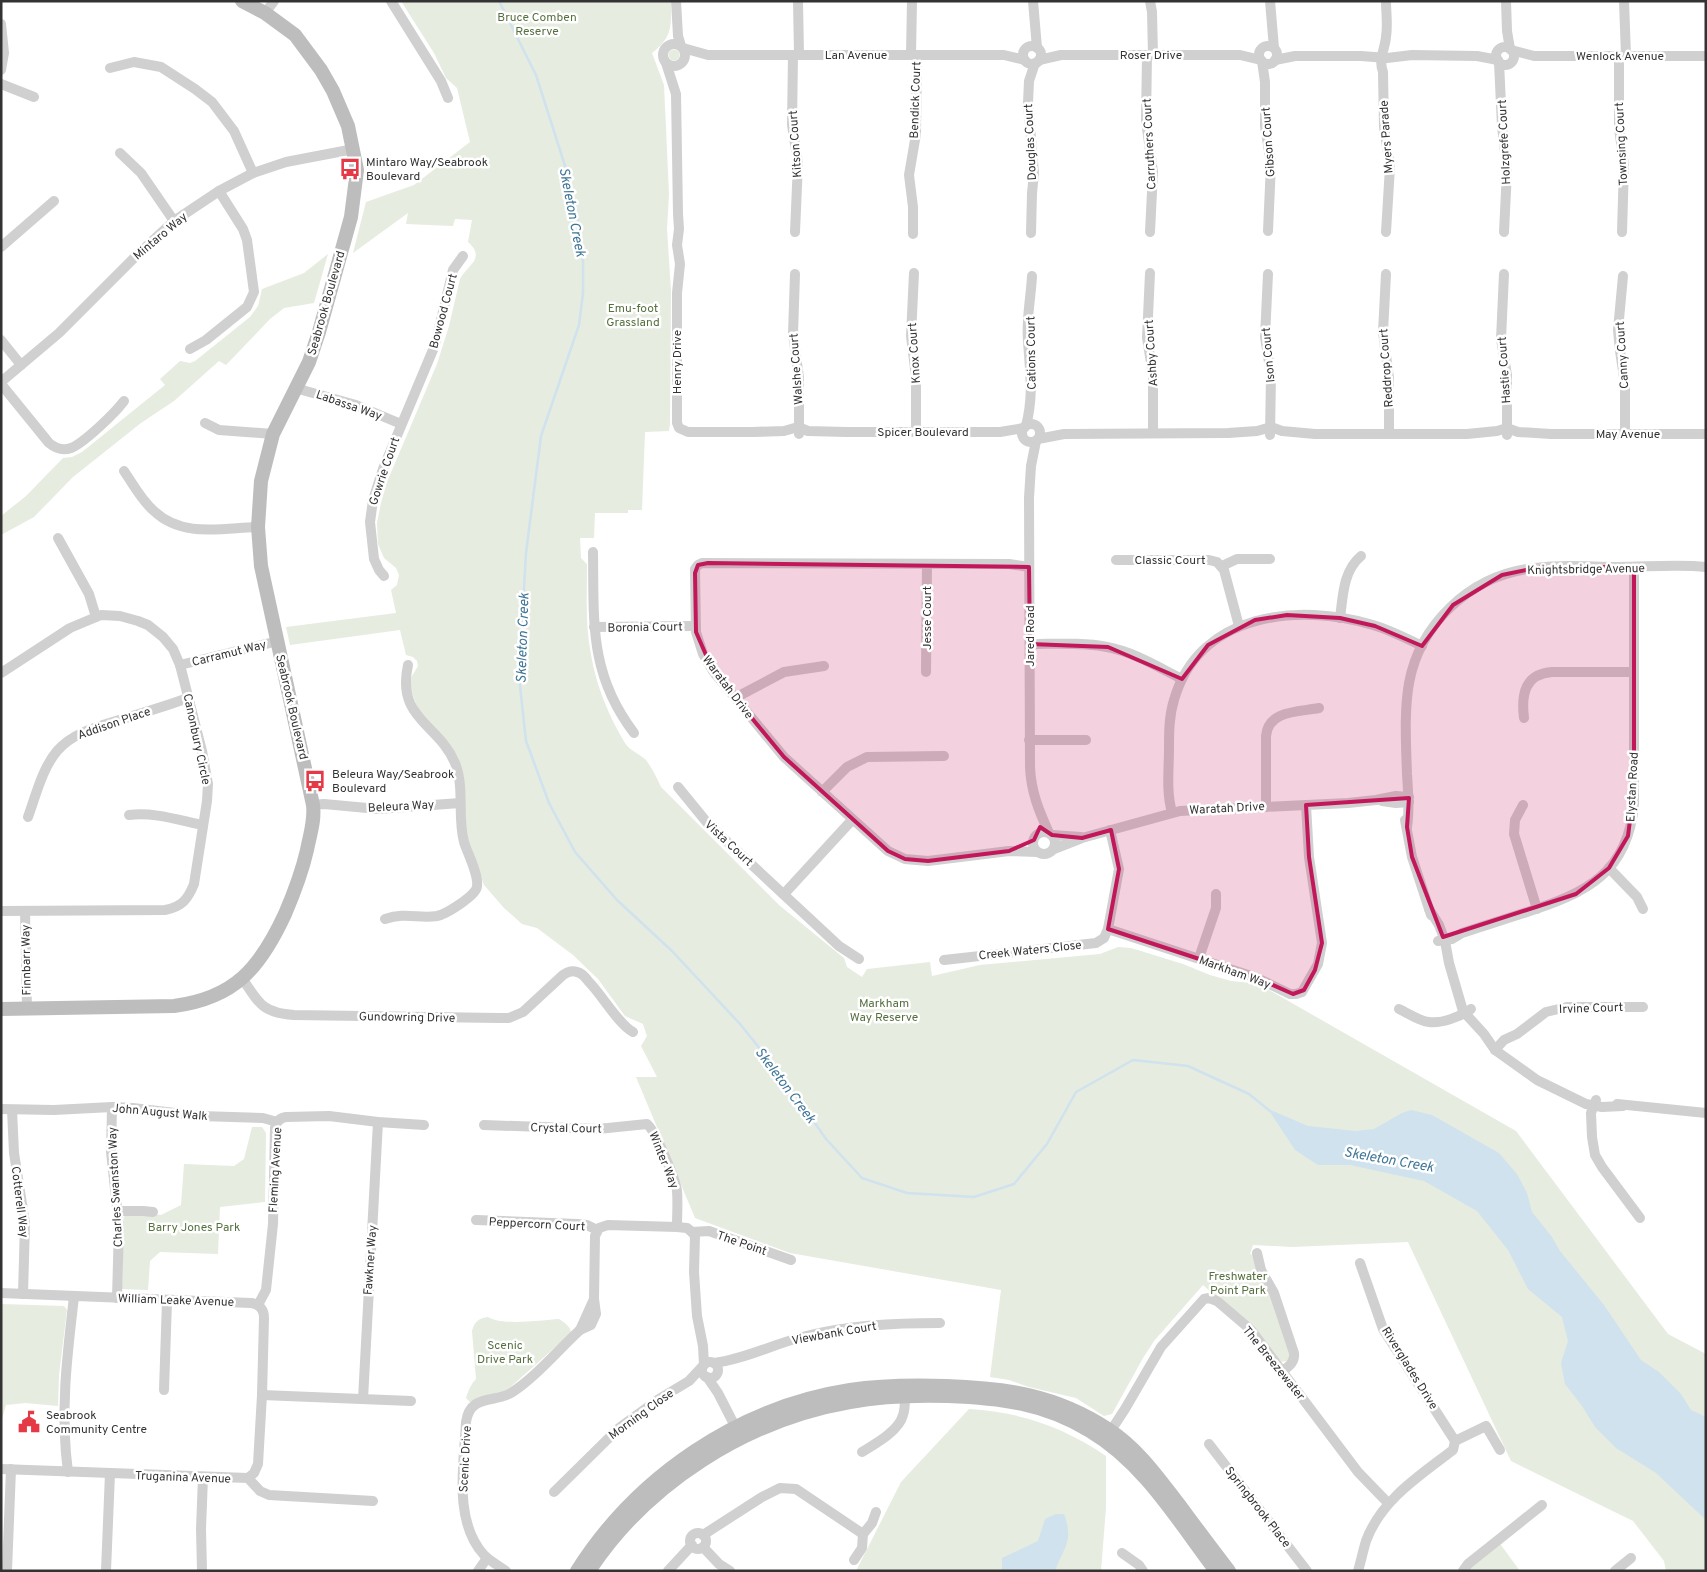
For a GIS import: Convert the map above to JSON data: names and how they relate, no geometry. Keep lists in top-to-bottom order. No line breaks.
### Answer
{"streets":{"street":["Lan Avenue","Roser Drive","Wenlock Avenue","Bendick Court","Myers Parade","Douglas Court","Gibson Court","Holzgrefe Court","Kitson Court","Carruthers Court","Townsing Court","Mintaro Way","Seabrook Boulevard","Bowood Court","Knox Court","Cations Court","Ashby Court","Ison Court","Canny Court","Henry Drive","Reddrop Court","Walshe Court","Hastie Court","Labassa Way","Spicer Boulevard","May Avenue","Gowrie Court","Classic Court","Knightsbridge Avenue","Jesse Court","Boronia Court","Jared Road","Carramut Way","Waratah Drive","Addison Place","Canonbury Circle","Elystan Road","Beleura Way","Vista Court","Creek Waters Close","Finnbarr Way","Markham Way","Irvine Court","Gundowring Drive","John August Walk","Crystal Court","Winter Way","Fleming Avenue","Charles Swanston Way","Cotterell Way","Peppercorn Court","The Point","Fawkner Way","William Leake Avenue","Viewbank Court","The Breezewater","Riverglades Drive","Morning Close","Scenic Drive","Truganina Avenue","Springbrook Place"]},"crossings":[["Lan Avenue","Roser Drive"],["Lan Avenue","Bendick Court"],["Lan Avenue","Douglas Court"],["Lan Avenue","Kitson Court"],["Lan Avenue","Henry Drive"],["Roser Drive","Wenlock Avenue"],["Roser Drive","Myers Parade"],["Roser Drive","Douglas Court"],["Roser Drive","Gibson Court"],["Roser Drive","Carruthers Court"],["Wenlock Avenue","Myers Parade"],["Wenlock Avenue","Holzgrefe Court"],["Wenlock Avenue","Townsing Court"],["Mintaro Way","Seabrook Boulevard"],["Seabrook Boulevard","Labassa Way"],["Seabrook Boulevard","Carramut Way"],["Seabrook Boulevard","Beleura Way"],["Seabrook Boulevard","Finnbarr Way"],["Seabrook Boulevard","Gundowring Drive"],["Bowood Court","Labassa Way"],["Bowood Court","Gowrie Court"],["Knox Court","Spicer Boulevard"],["Cations Court","Spicer Boulevard"],["Cations Court","Jared Road"],["Ashby Court","Spicer Boulevard"],["Ashby Court","May Avenue"],["Ison Court","May Avenue"],["Canny Court","May Avenue"],["Henry Drive","Spicer Boulevard"],["Reddrop Court","May Avenue"],["Walshe Court","Spicer Boulevard"],["Hastie Court","May Avenue"],["Labassa Way","Gowrie Court"],["Spicer Boulevard","May Avenue"],["Spicer Boulevard","Jared Road"],["Knightsbridge Avenue","Waratah Drive"],["Knightsbridge Avenue","Elystan Road"],["Knightsbridge Avenue","Irvine Court"],["Jesse Court","Waratah Drive"],["Boronia Court","Waratah Drive"],["Jared Road","Waratah Drive"],["Carramut Way","Canonbury Circle"],["Waratah Drive","Markham Way"],["Addison Place","Canonbury Circle"],["Canonbury Circle","Finnbarr Way"],["Creek Waters Close","Markham Way"],["John August Walk","Fleming Avenue"],["John August Walk","Charles Swanston Way"],["John August Walk","Cotterell Way"],["Crystal Court","Winter Way"],["Fleming Avenue","Fawkner Way"],["Fleming Avenue","William Leake Avenue"],["Charles Swanston Way","William Leake Avenue"],["Cotterell Way","William Leake Avenue"],["Peppercorn Court","Scenic Drive"],["Viewbank Court","Morning Close"]],"water":["Skeleton Creek"],"parks":["Bruce Comben Reserve","Emu-foot Grassland","Markham Way Reserve","Barry Jones Park","Freshwater Point Park","Scenic Drive Park"],"places":{"bus stop":["Mintaro Way/Seabrook Boulevard","Beleura Way/Seabrook Boulevard"],"public building":["Seabrook Community Centre"]}}
